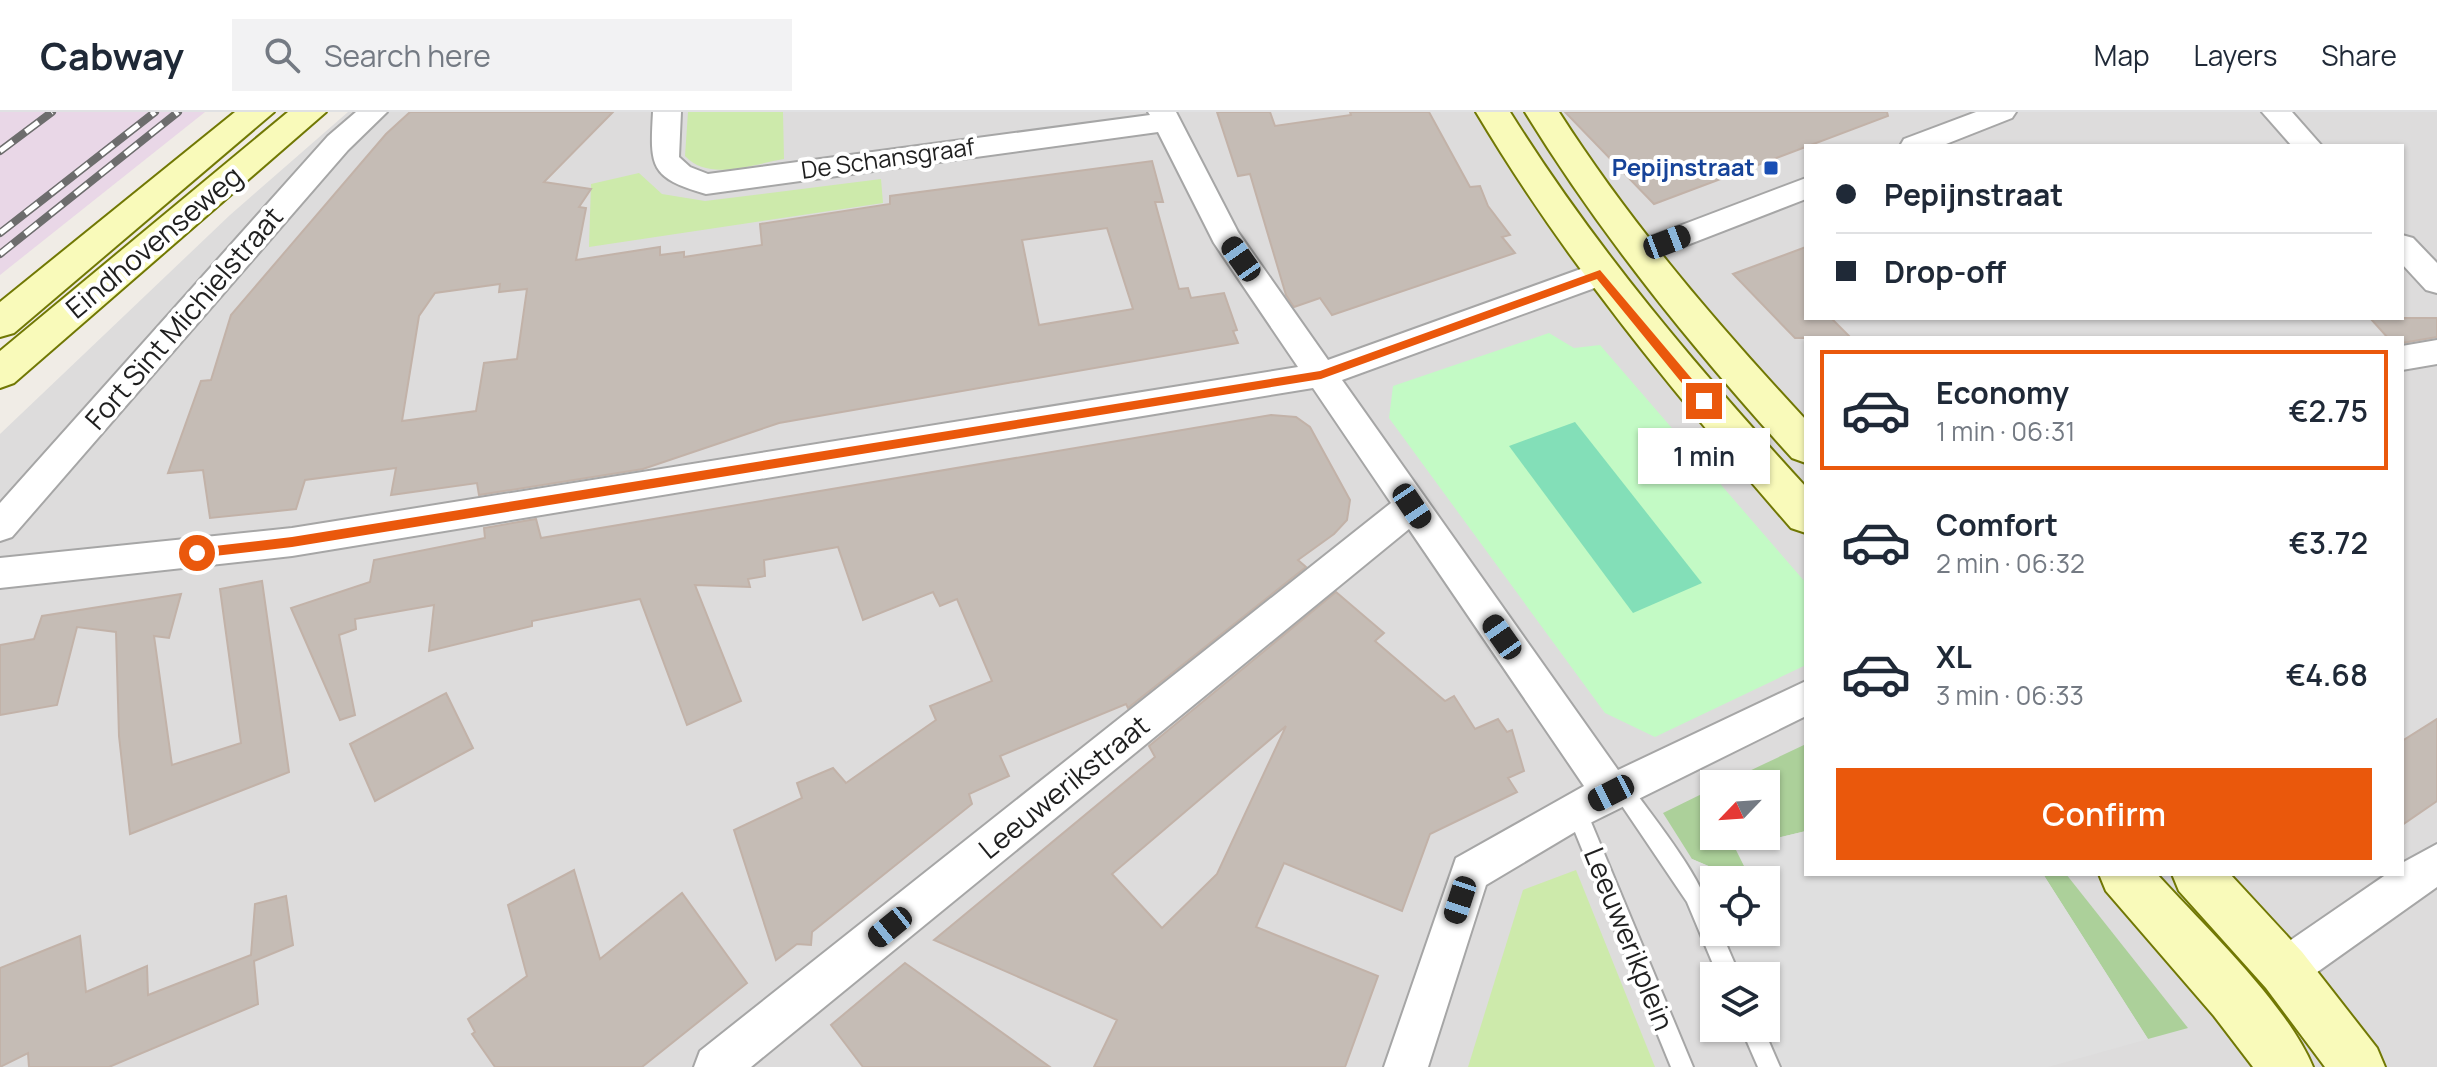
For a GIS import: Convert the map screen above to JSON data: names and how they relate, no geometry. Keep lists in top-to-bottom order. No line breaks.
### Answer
{"streets":{"street":["De Schansgraaf","Eindhovenseweg","Fort Sint Michielstraat","Leeuwerikstraat"],"lane":["Leeuwerikplein"]},"places":{"transit":["Pepijnstraat"]},"north":"bottom left","page":{"header":"Cabway","search":"Search here","nav":["Map","Layers","Share"],"banner":["Pepijnstraat","Drop-off"],"list":[{"name":"Economy","note":"1 min · 06:31","value":"€2.75"},{"name":"Comfort","note":"2 min · 06:32","value":"€3.72"},{"name":"XL","note":"3 min · 06:33","value":"€4.68"}],"bubble":"1 min","buttons":"Confirm"}}
